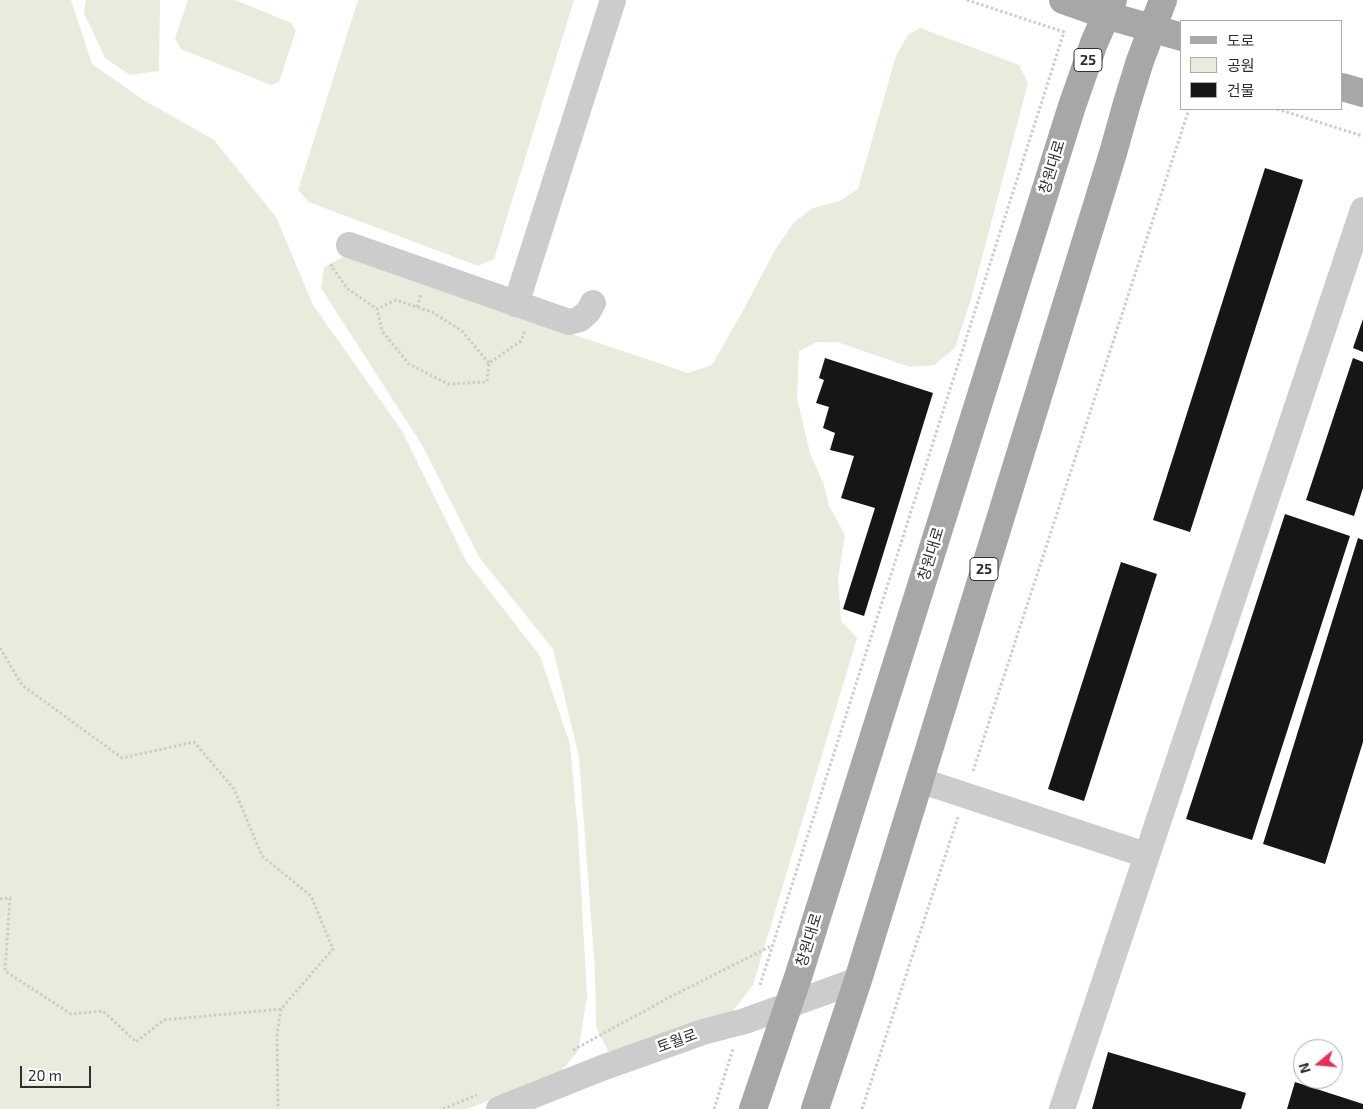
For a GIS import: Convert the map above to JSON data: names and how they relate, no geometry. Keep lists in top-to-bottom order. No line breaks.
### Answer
{"streets":{"main road":["25","창원대로"],"street":["토월로"]},"crossings":[["25","토월로"],["창원대로","토월로"]],"legend":["도로","공원","건물"],"scale_bar":"20 m","north":"left"}
